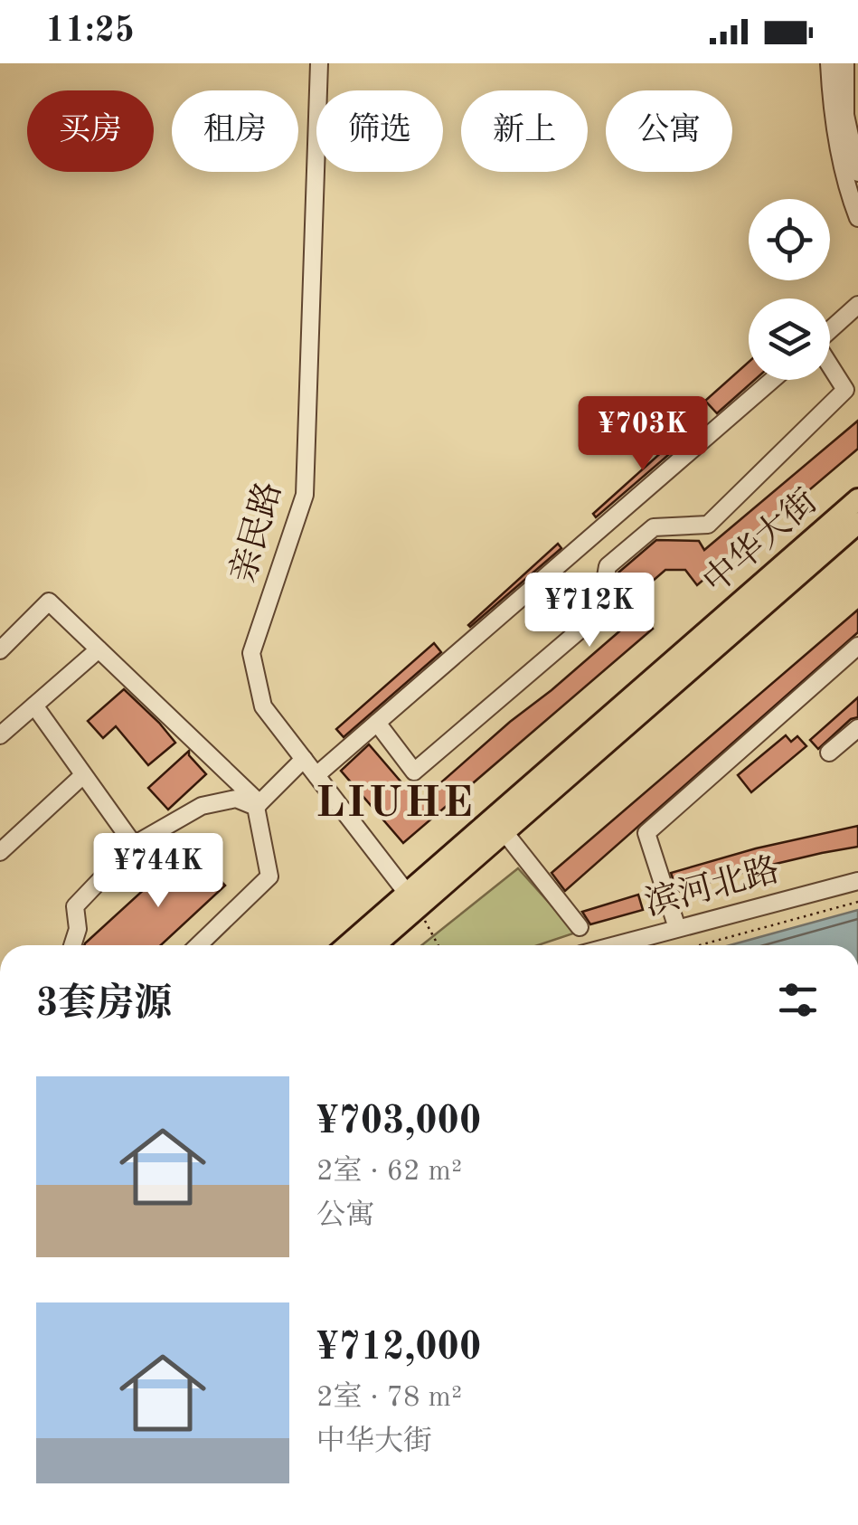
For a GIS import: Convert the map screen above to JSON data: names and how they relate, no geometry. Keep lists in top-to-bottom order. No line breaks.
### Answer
{"streets":{"main road":["中华大街"],"street":["亲民路","滨河北路"]},"crossings":[["亲民路","中华大街"]],"districts":["LIUHE"],"page":{"status":"11:25","chip":["买房","租房","筛选","新上","公寓"],"price":["¥703K","¥712K","¥744K"],"heading":"3套房源","list":[{"name":"¥703,000","note":"2室 · 62 m² · 公寓"},{"name":"¥712,000","note":"2室 · 78 m² · 中华大街"}]}}
